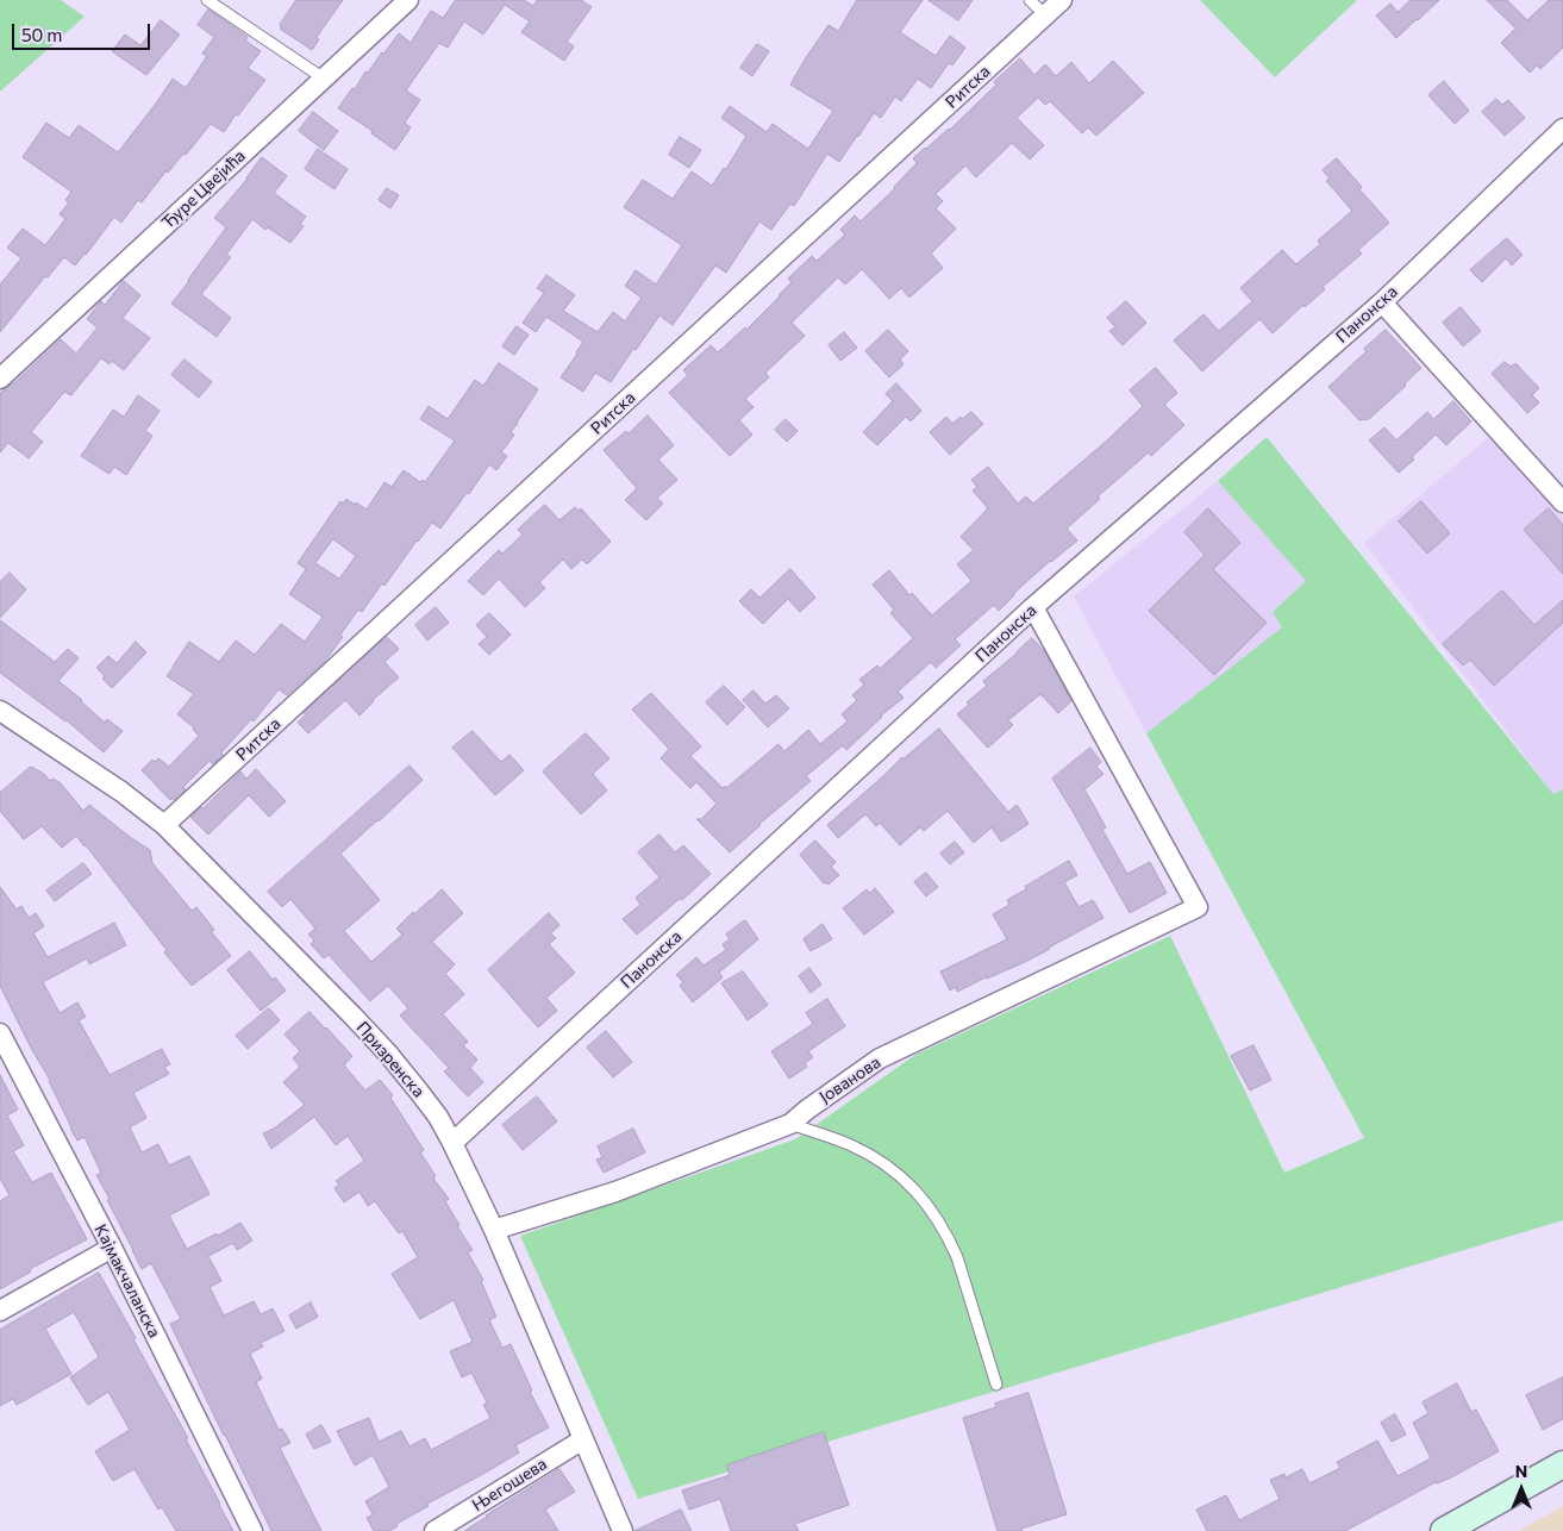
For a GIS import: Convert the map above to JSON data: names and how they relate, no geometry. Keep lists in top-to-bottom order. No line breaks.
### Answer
{"streets":{"street":["Ритска","Ђуре Цвејића","Панонска","Призренска","Јованова","Кајмакчаланска","Његошева"]},"crossings":[["Ритска","Призренска"],["Панонска","Призренска"],["Панонска","Јованова"],["Призренска","Јованова"],["Призренска","Његошева"]],"scale_bar":"50 m","north":"top"}
